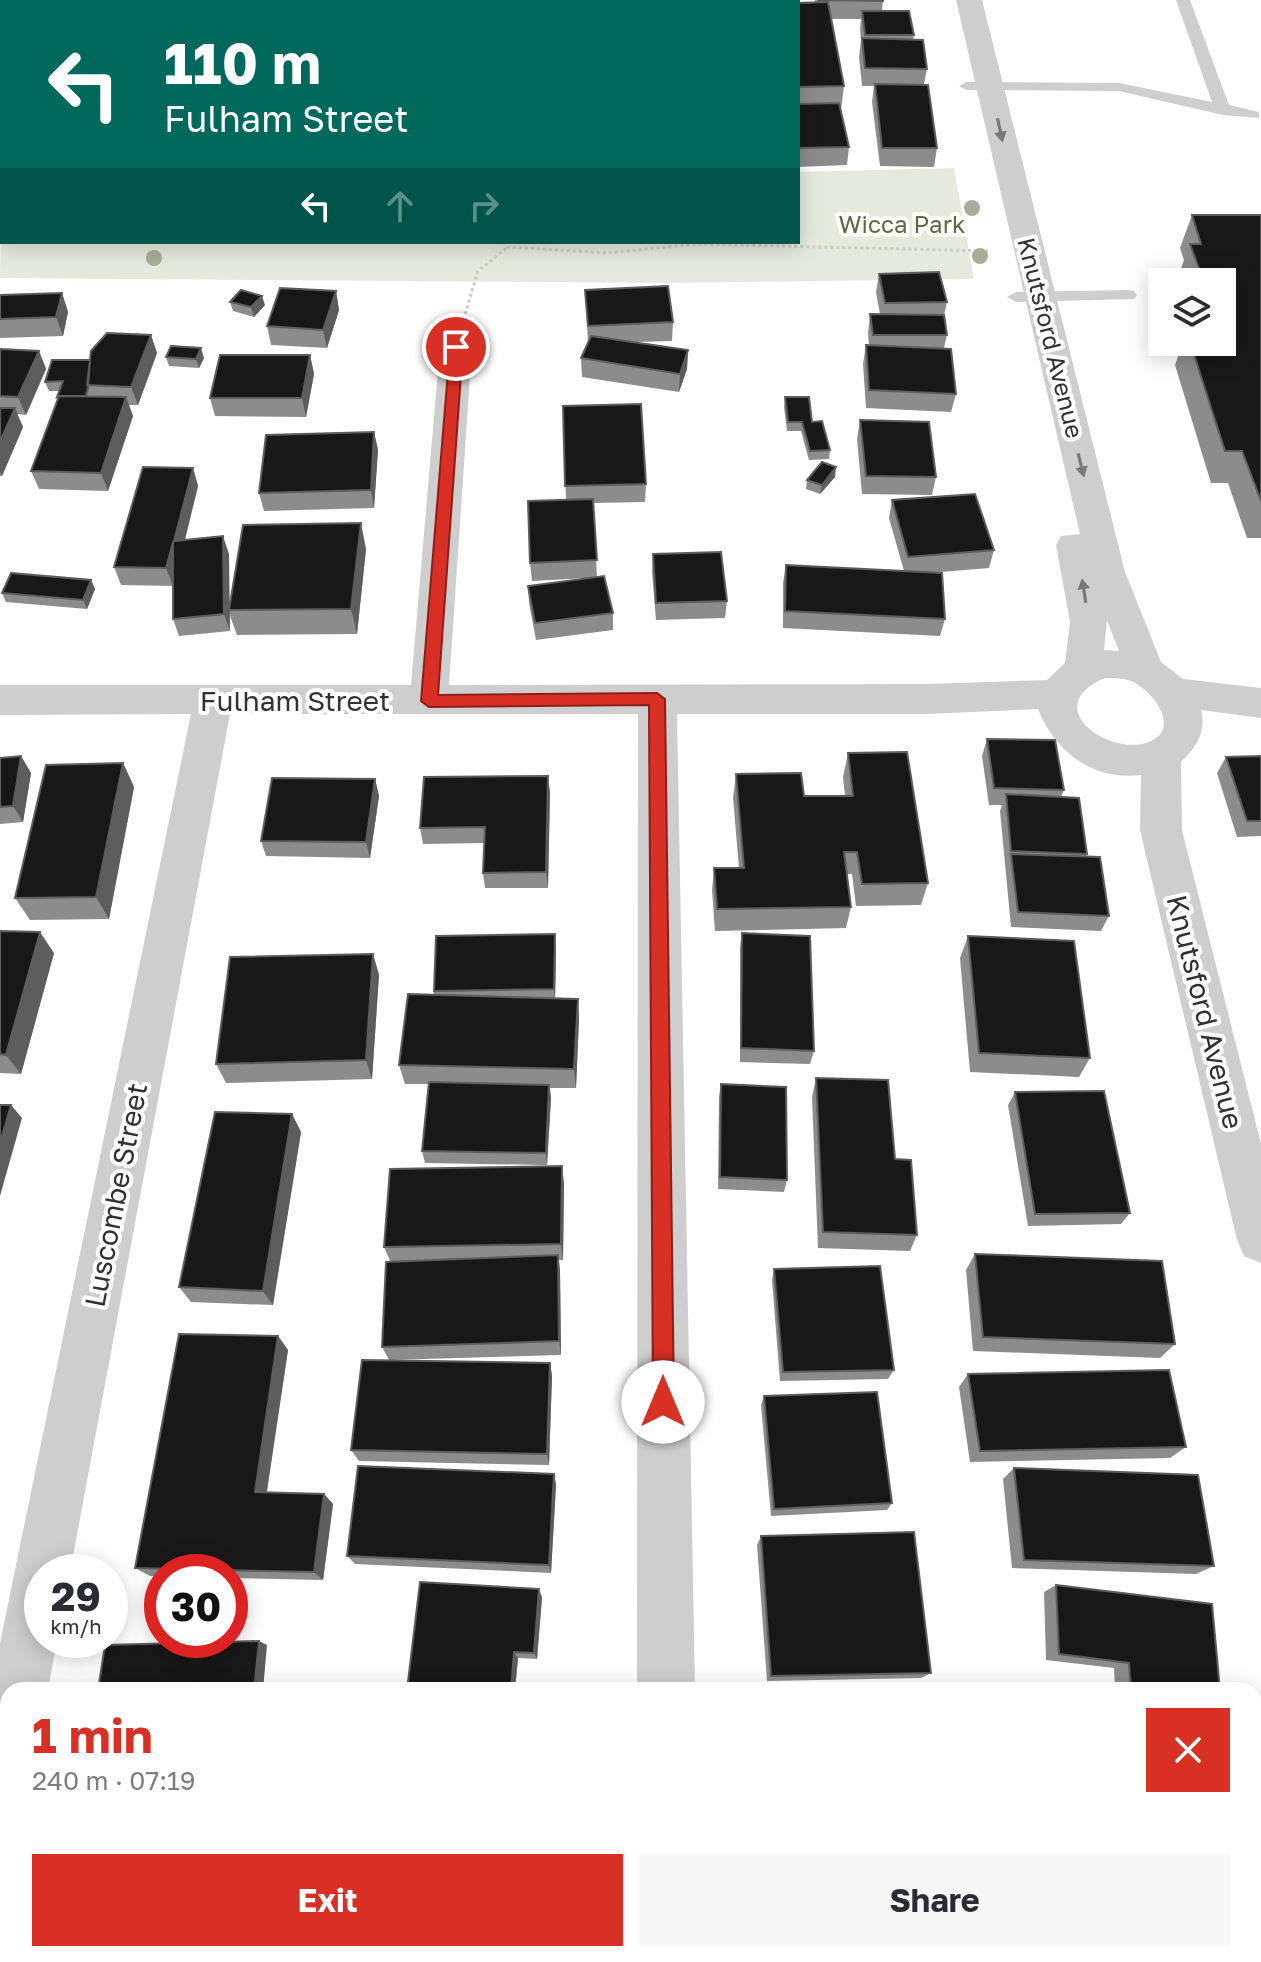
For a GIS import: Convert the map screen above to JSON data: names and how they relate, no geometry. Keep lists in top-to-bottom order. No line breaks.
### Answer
{"streets":{"street":["Knutsford Avenue","Fulham Street","Luscombe Street"]},"crossings":[["Knutsford Avenue","Fulham Street"],["Fulham Street","Luscombe Street"]],"parks":["Wicca Park"],"page":{"turn":["110 m","Fulham Street"],"speed":"29 km/h","limit":"30","heading":["1 min","240 m · 07:19"],"buttons":["Exit","Share"]}}
